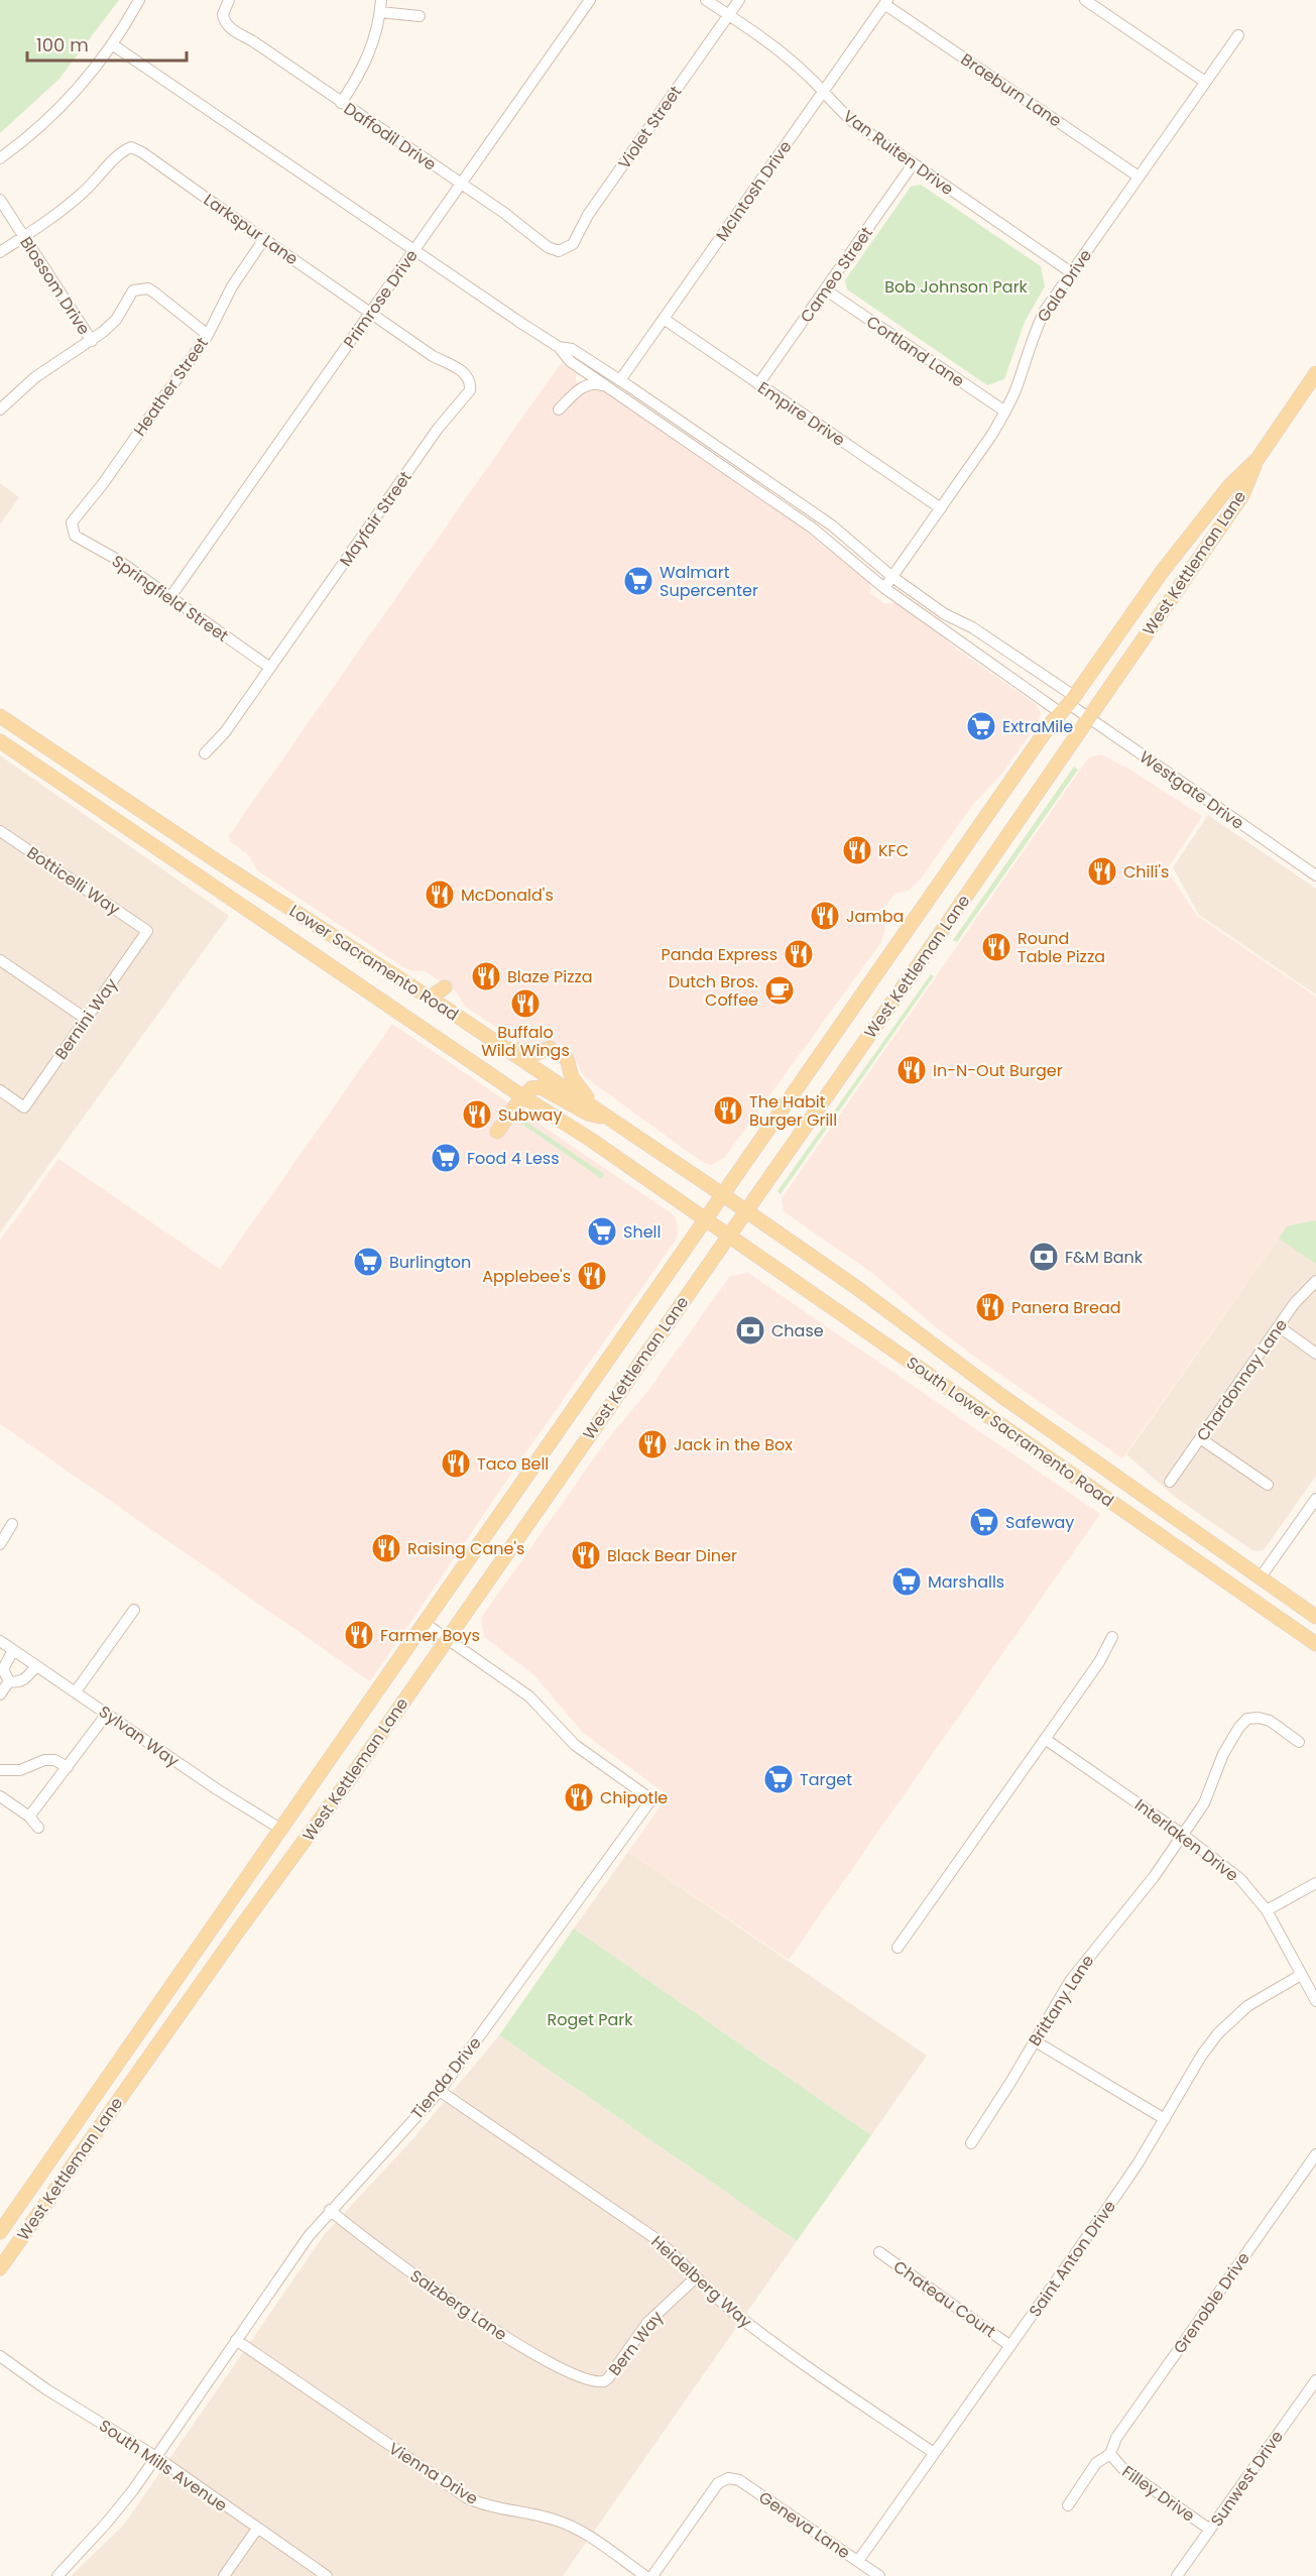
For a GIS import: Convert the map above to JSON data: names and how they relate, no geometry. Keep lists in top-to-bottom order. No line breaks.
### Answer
{"streets":{"main road":["West Kettleman Lane","Lower Sacramento Road","South Lower Sacramento Road"],"street":["Braeburn Lane","Violet Street","Daffodil Drive","Van Ruiten Drive","McIntosh Drive","Larkspur Lane","Cameo Street","Blossom Drive","Gala Drive","Primrose Drive","Cortland Lane","Heather Street","Empire Drive","Mayfair Street","Springfield Street","Westgate Drive","Botticelli Way","Bernini Way","Chardonnay Lane","Sylvan Way","Interlaken Drive","Brittany Lane","Tienda Drive","Saint Anton Drive","Heidelberg Way","Chateau Court","Grenoble Drive","Salzberg Lane","Bern Way","South Mills Avenue","Vienna Drive","Sunwest Drive","Filley Drive","Geneva Lane"]},"crossings":[["Braeburn Lane","McIntosh Drive"],["Braeburn Lane","Gala Drive"],["Violet Street","Daffodil Drive"],["Violet Street","Van Ruiten Drive"],["Daffodil Drive","Primrose Drive"],["Van Ruiten Drive","McIntosh Drive"],["Van Ruiten Drive","Cameo Street"],["Van Ruiten Drive","Gala Drive"],["McIntosh Drive","Empire Drive"],["Larkspur Lane","Blossom Drive"],["Larkspur Lane","Primrose Drive"],["Larkspur Lane","Heather Street"],["Larkspur Lane","Mayfair Street"],["Cameo Street","Cortland Lane"],["Cameo Street","Empire Drive"],["Gala Drive","Cortland Lane"],["Gala Drive","Empire Drive"],["Primrose Drive","Mayfair Street"],["Primrose Drive","Springfield Street"],["Heather Street","Springfield Street"],["Mayfair Street","Springfield Street"],["West Kettleman Lane","Westgate Drive"],["West Kettleman Lane","Lower Sacramento Road"],["West Kettleman Lane","South Lower Sacramento Road"],["West Kettleman Lane","Sylvan Way"],["West Kettleman Lane","Tienda Drive"],["Botticelli Way","Bernini Way"],["Lower Sacramento Road","South Lower Sacramento Road"],["Interlaken Drive","Brittany Lane"],["Interlaken Drive","Saint Anton Drive"],["Tienda Drive","Heidelberg Way"],["Tienda Drive","Salzberg Lane"],["Tienda Drive","South Mills Avenue"],["Tienda Drive","Vienna Drive"],["Saint Anton Drive","Heidelberg Way"],["Saint Anton Drive","Chateau Court"],["Saint Anton Drive","Geneva Lane"],["Heidelberg Way","Bern Way"],["Grenoble Drive","Filley Drive"],["Salzberg Lane","Bern Way"],["Sunwest Drive","Filley Drive"]],"parks":["Bob Johnson Park","Roget Park"],"places":{"supermarket":["Walmart Supercenter","ExtraMile","Food 4 Less","Shell","Burlington","Safeway","Marshalls","Target"],"restaurant":["KFC","Chili's","McDonald's","Jamba","Round Table Pizza","Panda Express","Blaze Pizza","Buffalo Wild Wings","In-N-Out Burger","The Habit Burger Grill","Subway","Applebee's","Panera Bread","Jack in the Box","Taco Bell","Raising Cane's","Black Bear Diner","Farmer Boys","Chipotle"],"cafe":["Dutch Bros. Coffee"],"bank":["F&M Bank","Chase"]},"scale_bar":"100 m"}
